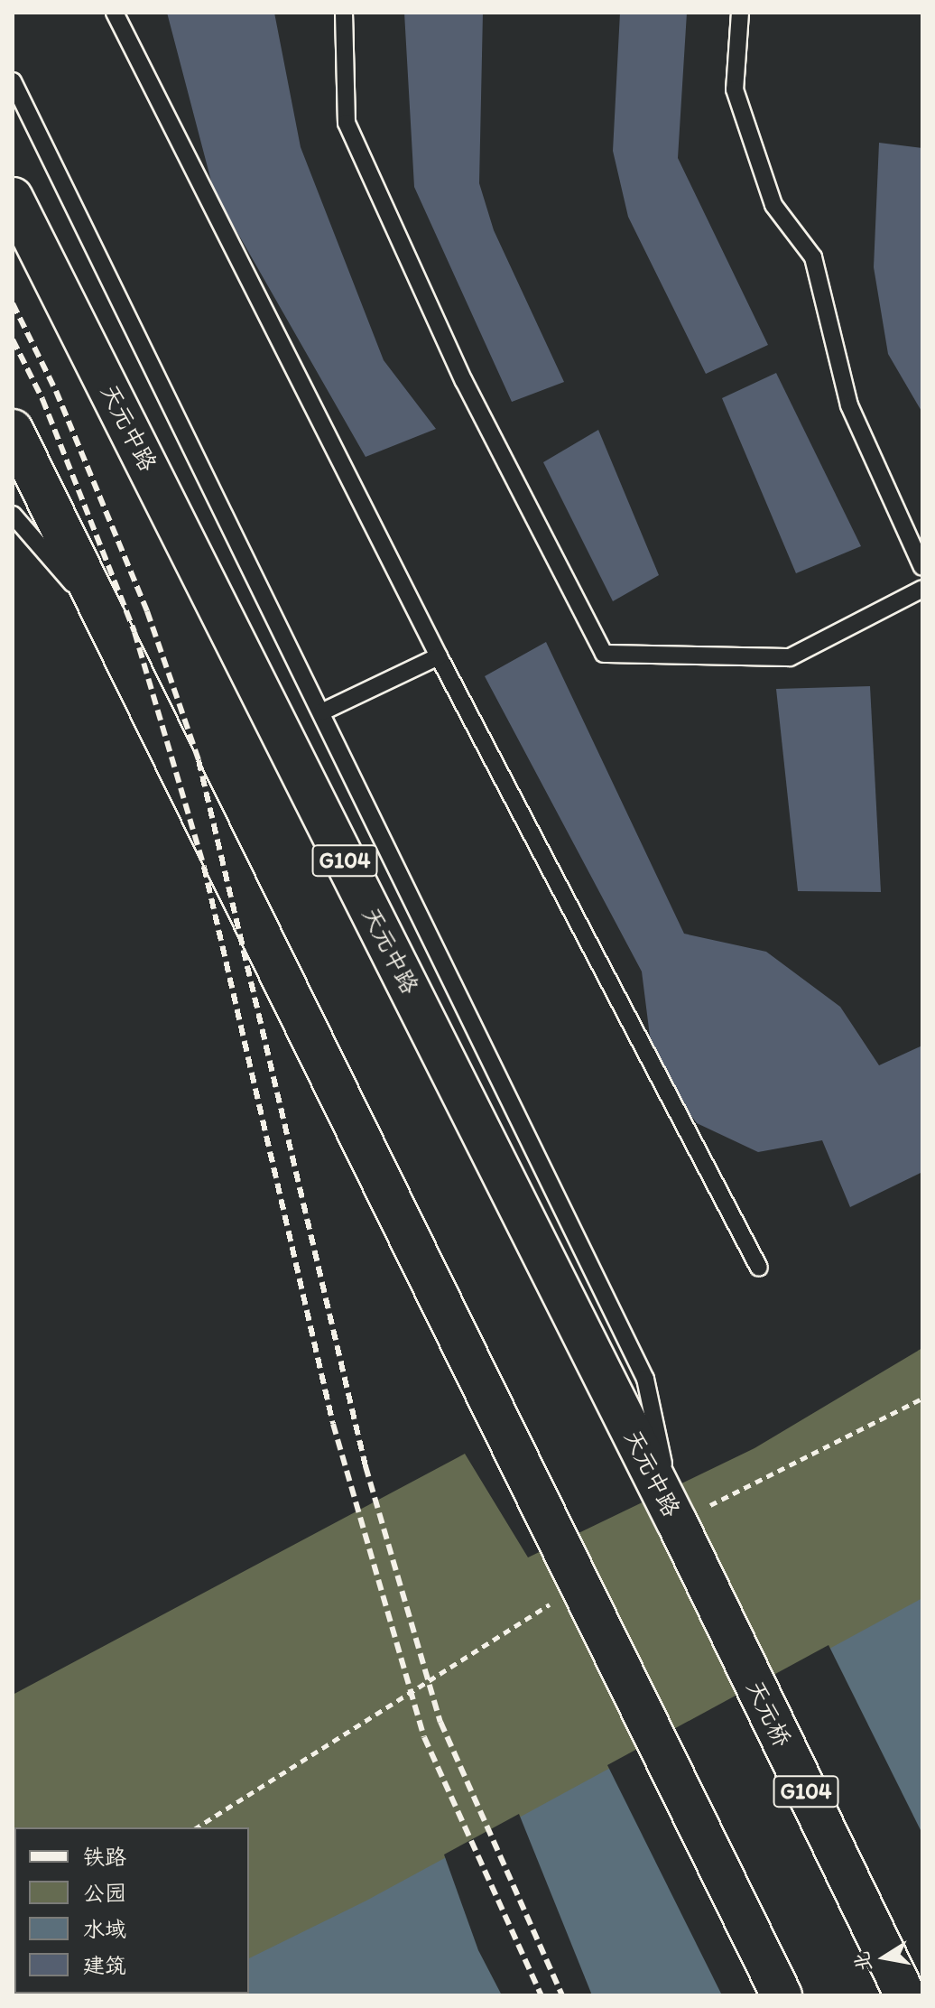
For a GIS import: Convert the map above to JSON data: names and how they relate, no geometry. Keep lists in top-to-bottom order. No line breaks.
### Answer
{"streets":{"highway":["天元中路","G104","天元桥"]},"crossings":[["天元中路","天元桥"]],"legend":["铁路","公园","水域","建筑"],"north":"left"}
